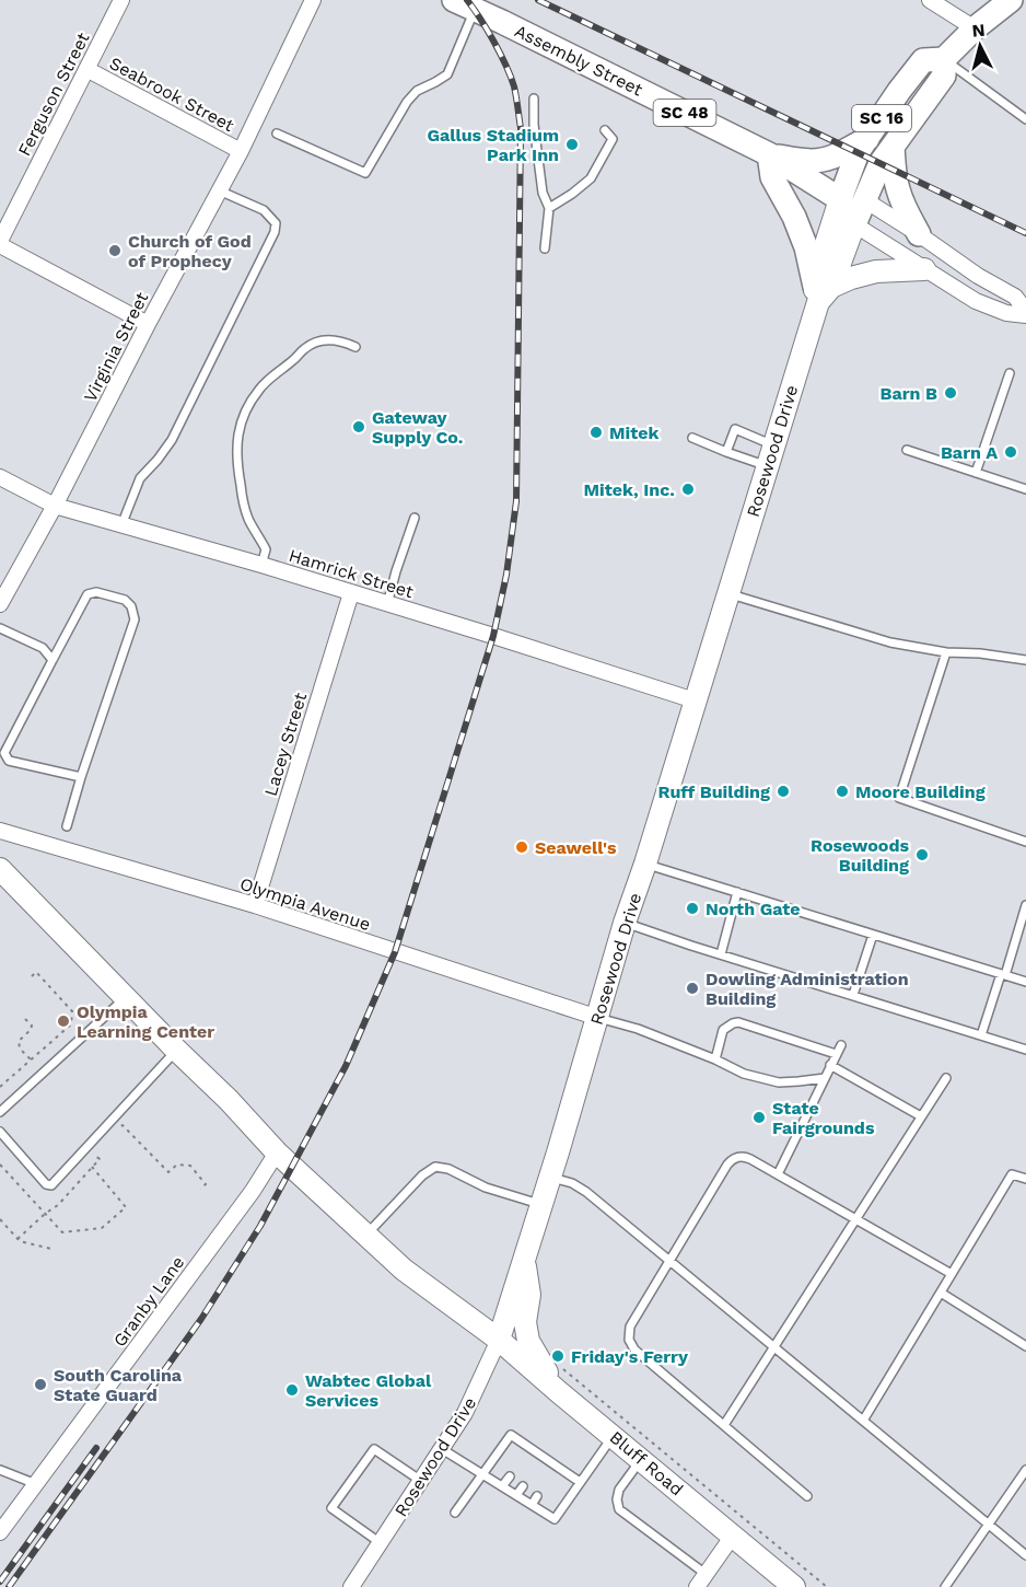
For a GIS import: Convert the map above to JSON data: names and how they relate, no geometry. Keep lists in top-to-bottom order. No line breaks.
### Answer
{"streets":{"main road":["Assembly Street","SC 48","SC 16","Rosewood Drive","Bluff Road"],"street":["Ferguson Street","Seabrook Street","Virginia Street","Hamrick Street","Lacey Street","Olympia Avenue","Granby Lane"]},"crossings":[["Assembly Street","Rosewood Drive"],["Ferguson Street","Seabrook Street"],["Seabrook Street","Virginia Street"],["Virginia Street","Hamrick Street"],["Rosewood Drive","Hamrick Street"],["Rosewood Drive","Olympia Avenue"],["Rosewood Drive","Bluff Road"],["Hamrick Street","Lacey Street"],["Lacey Street","Olympia Avenue"],["Granby Lane","Bluff Road"]],"places":["Gallus Stadium Park Inn","Church of God of Prophecy","Barn B","Gateway Supply Co.","Mitek","Barn A","Mitek, Inc.","Ruff Building","Moore Building","Seawell's","Rosewoods Building","North Gate","Dowling Administration Building","Olympia Learning Center","State Fairgrounds","Friday's Ferry","South Carolina State Guard","Wabtec Global Services"],"north":"top"}
